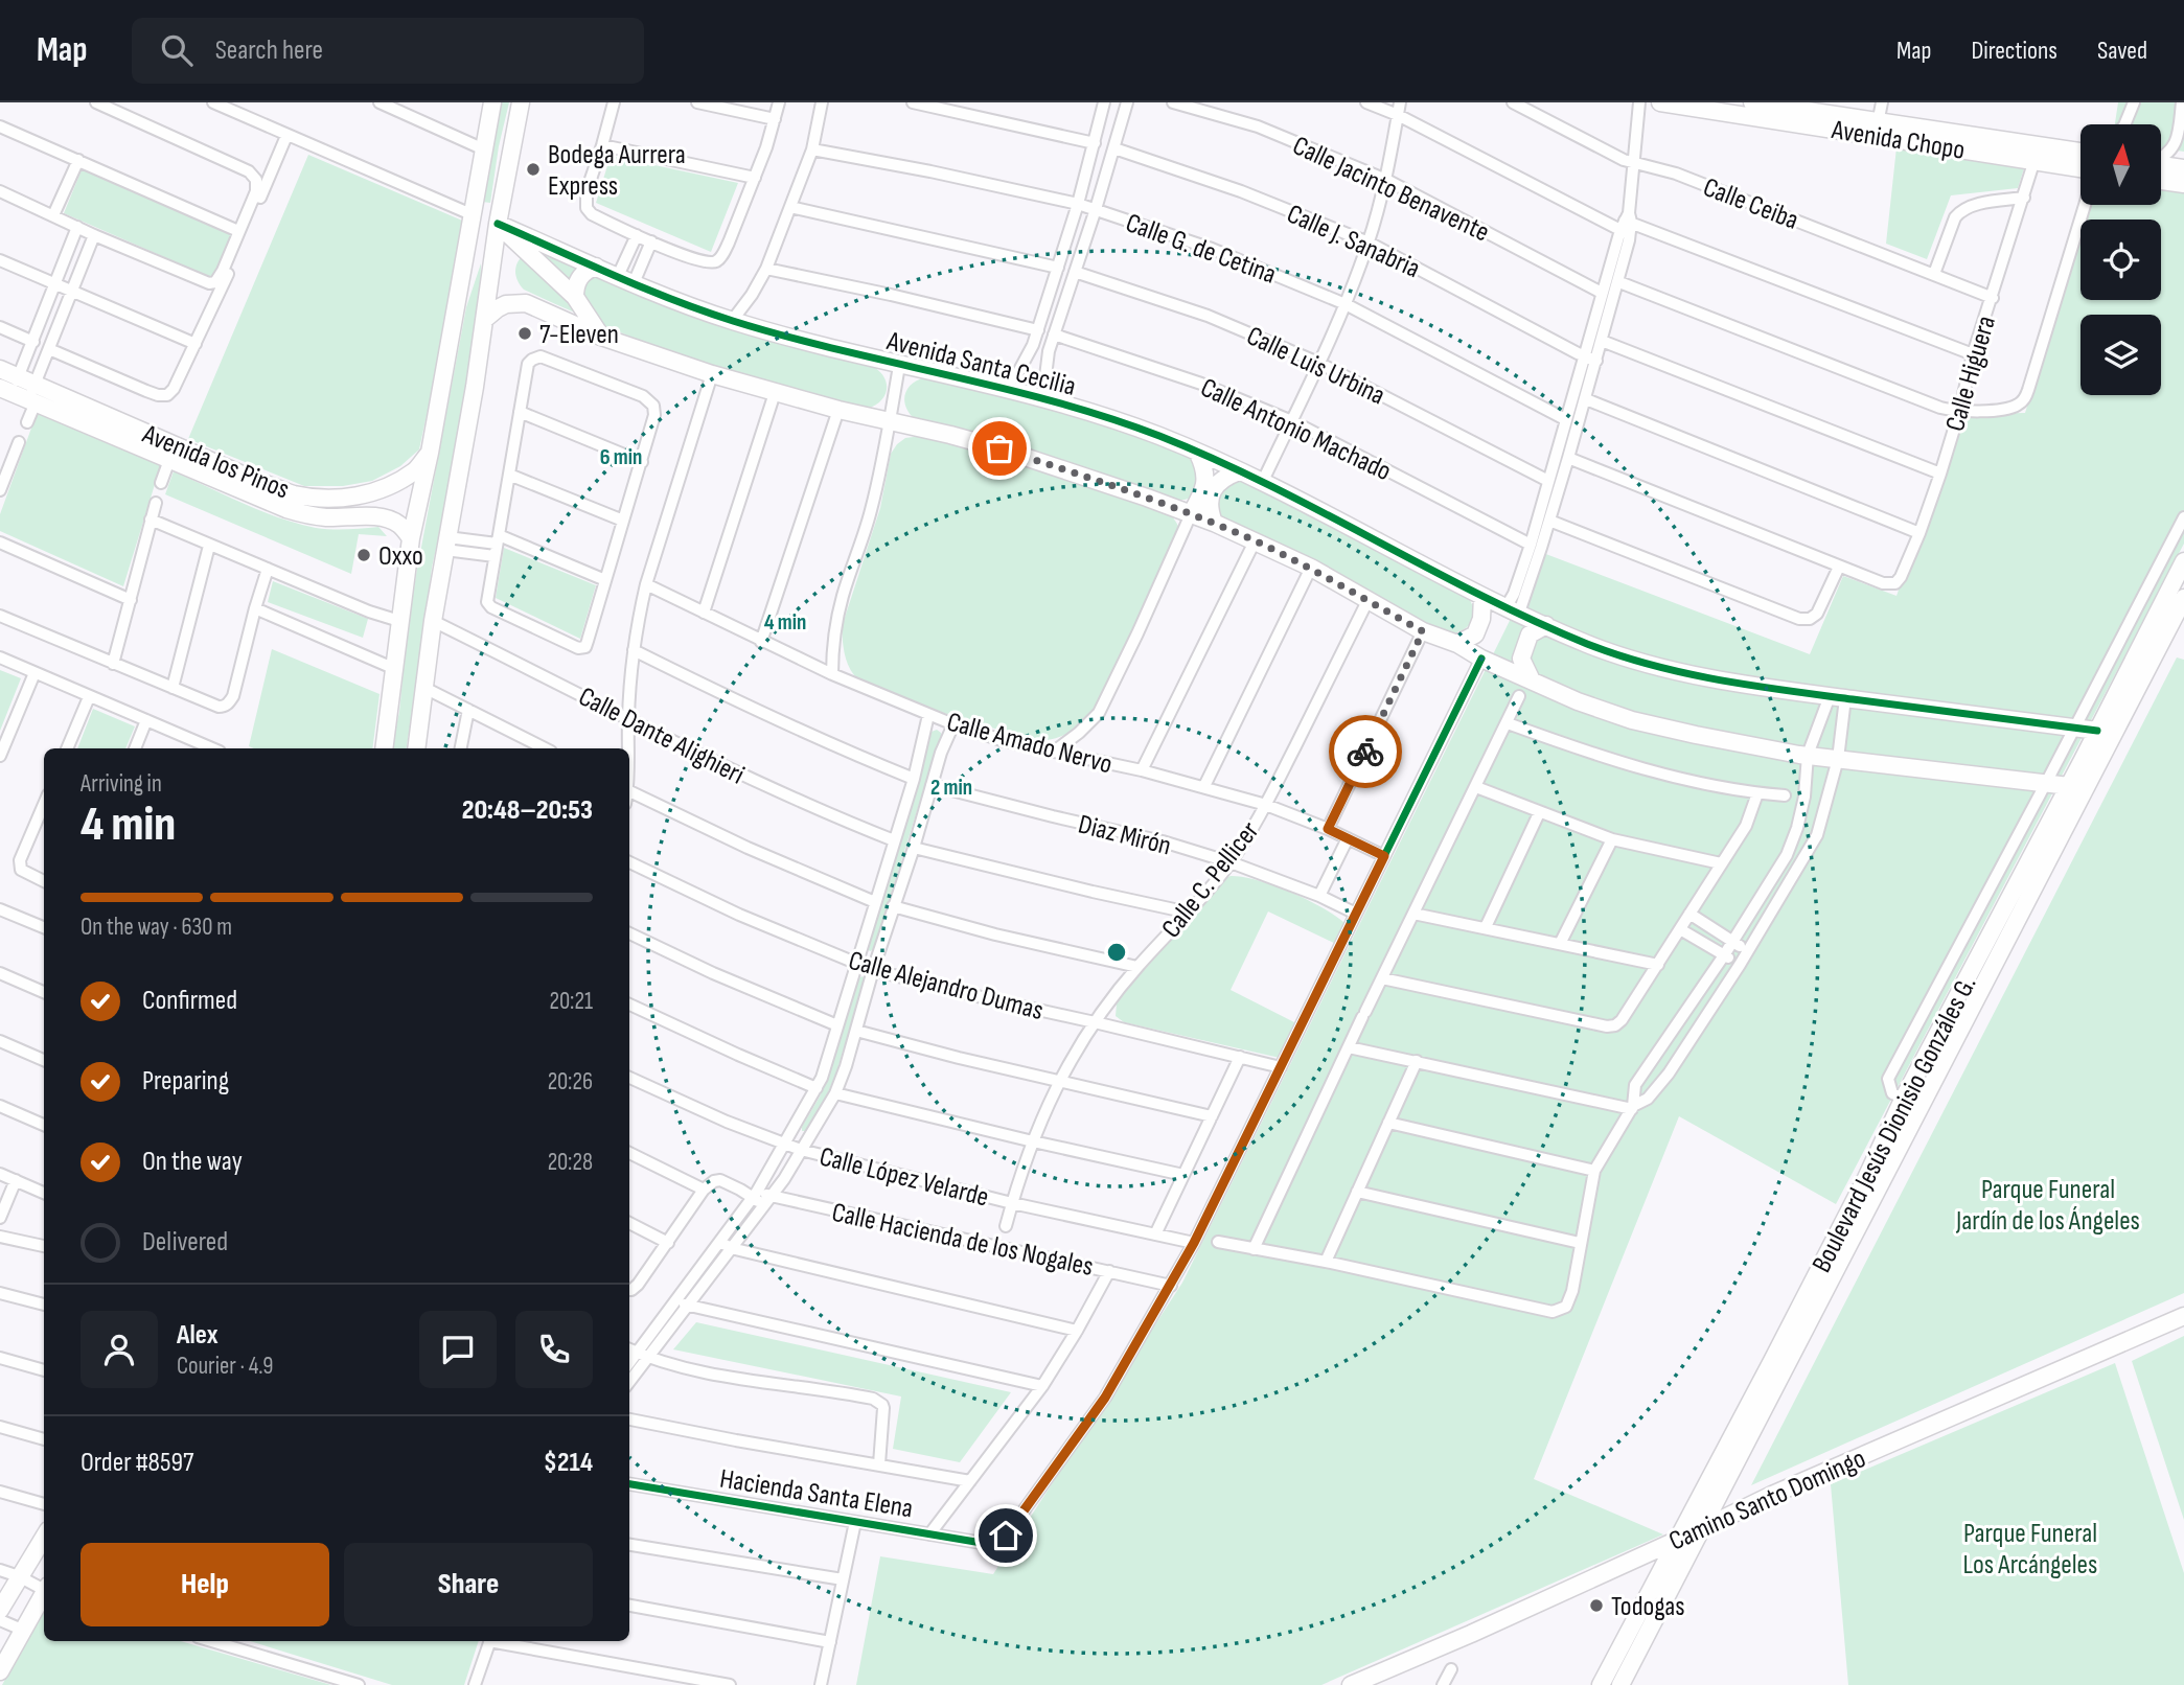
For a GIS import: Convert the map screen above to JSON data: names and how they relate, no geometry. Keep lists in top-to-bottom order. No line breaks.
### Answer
{"streets":{"street":["Avenida Chopo","Calle Jacinto Benavente","Calle Ceiba","Calle J. Sanabria","Calle G. de Cetina","Avenida Santa Cecilia","Calle Luis Urbina","Calle Higuera","Calle Antonio Machado","Avenida los Pinos","Calle Dante Alighieri","Calle Amado Nervo","Diaz Mirón","Calle C. Pellicer","Calle Alejandro Dumas","Boulevard Jesús Dionisio Gonzáles G.","Calle López Velarde","Calle Hacienda de los Nogales","Hacienda Santa Elena","Camino Santo Domingo"]},"crossings":[["Avenida Chopo","Calle Higuera"],["Calle Ceiba","Calle Higuera"],["Avenida Santa Cecilia","Boulevard Jesús Dionisio Gonzáles G."],["Calle Amado Nervo","Calle C. Pellicer"],["Diaz Mirón","Calle C. Pellicer"],["Calle C. Pellicer","Calle Alejandro Dumas"],["Calle C. Pellicer","Calle López Velarde"],["Boulevard Jesús Dionisio Gonzáles G.","Camino Santo Domingo"],["Calle Hacienda de los Nogales","Hacienda Santa Elena"]],"parks":["Parque Funeral Jardín de los Ángeles","Parque Funeral Los Arcángeles"],"places":["Bodega Aurrera Express","7-Eleven","Oxxo","Todogas"],"north":"top","page":{"header":"Map","search":"Search here","nav":["Map","Directions","Saved"],"heading":["4 min","Arriving in","20:48–20:53"],"panel":["Alex","Courier · 4.9","Order #8597","$214"],"bar":"On the way · 630 m","list":[["Confirmed","20:21"],["Preparing","20:26"],["On the way","20:28"],"Delivered"],"buttons":["Help","Share"]},"rings":["6 min","4 min","2 min"]}
